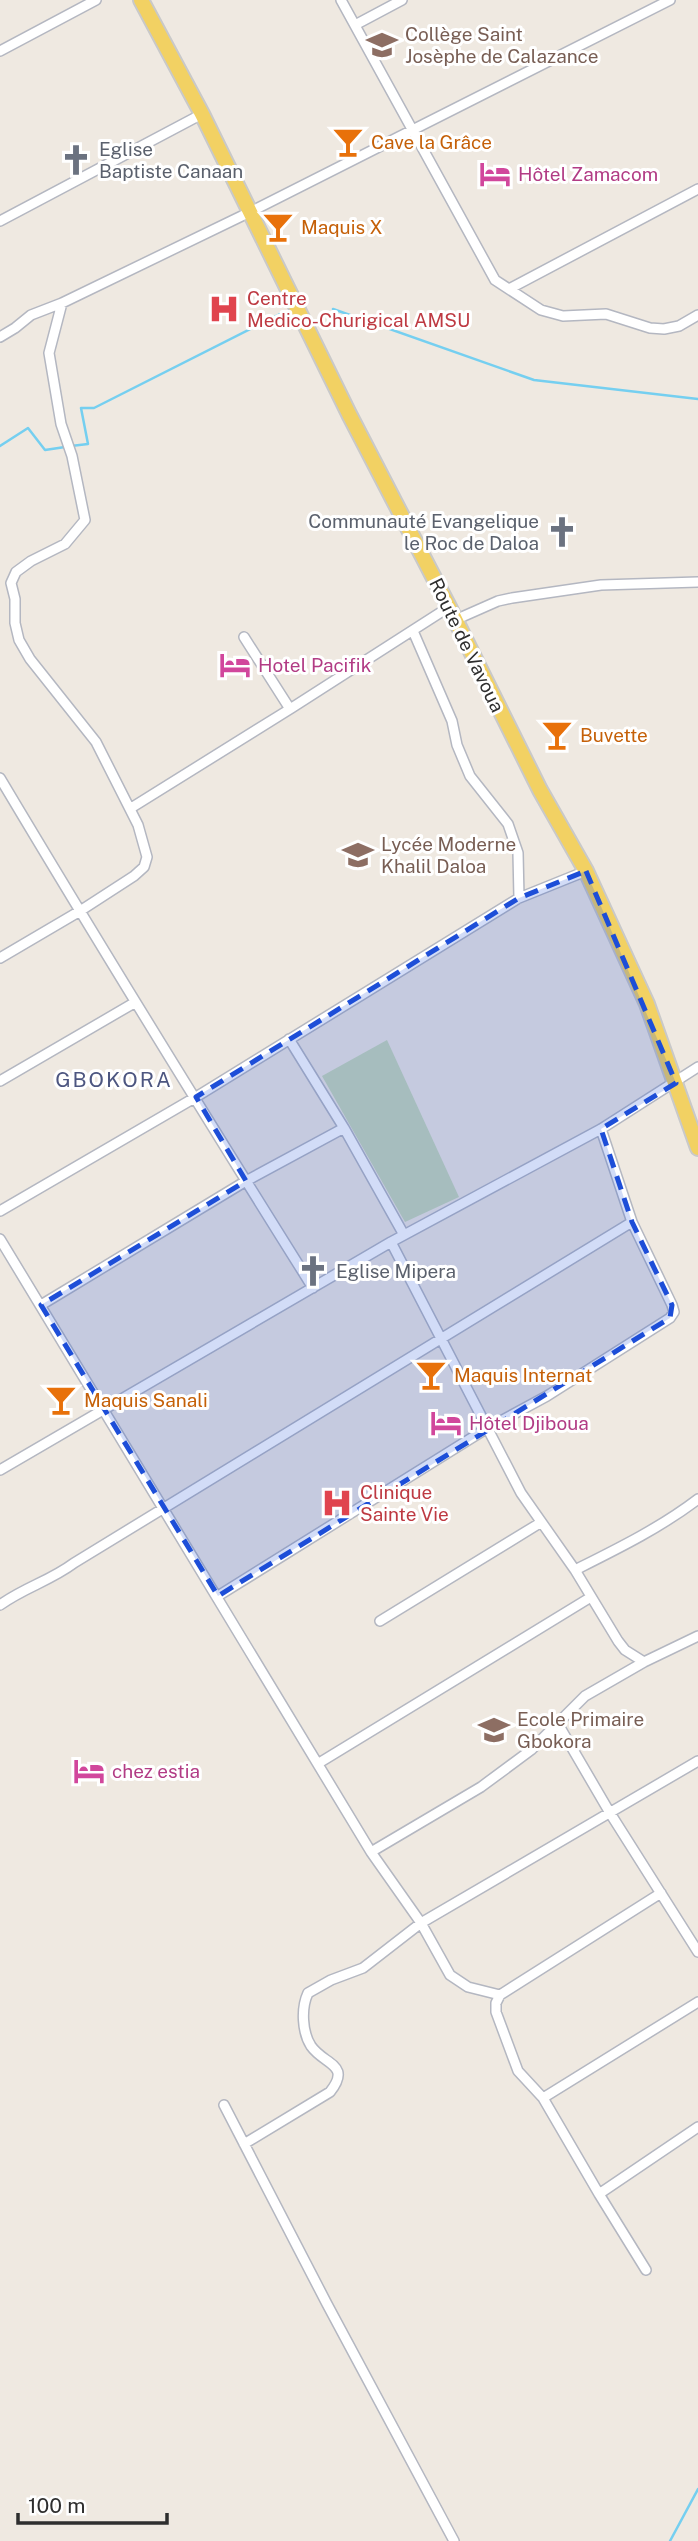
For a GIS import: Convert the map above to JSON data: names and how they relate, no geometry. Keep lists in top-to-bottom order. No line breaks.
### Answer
{"streets":{"main road":["Route de Vavoua"]},"districts":["GBOKORA"],"places":{"school or university":["Collège Saint Josèphe de Calazance","Lycée Moderne Khalil Daloa","Ecole Primaire Gbokora"],"bar":["Cave la Grâce","Maquis X","Buvette","Maquis Internat","Maquis Sanali"],"church":["Eglise Baptiste Canaan","Communauté Evangelique le Roc de Daloa","Eglise Mipera"],"hotel":["Hôtel Zamacom","Hotel Pacifik","Hôtel Djiboua","chez estia"],"hospital":["Centre Medico-Churigical AMSU","Clinique Sainte Vie"]},"scale_bar":"100 m"}
